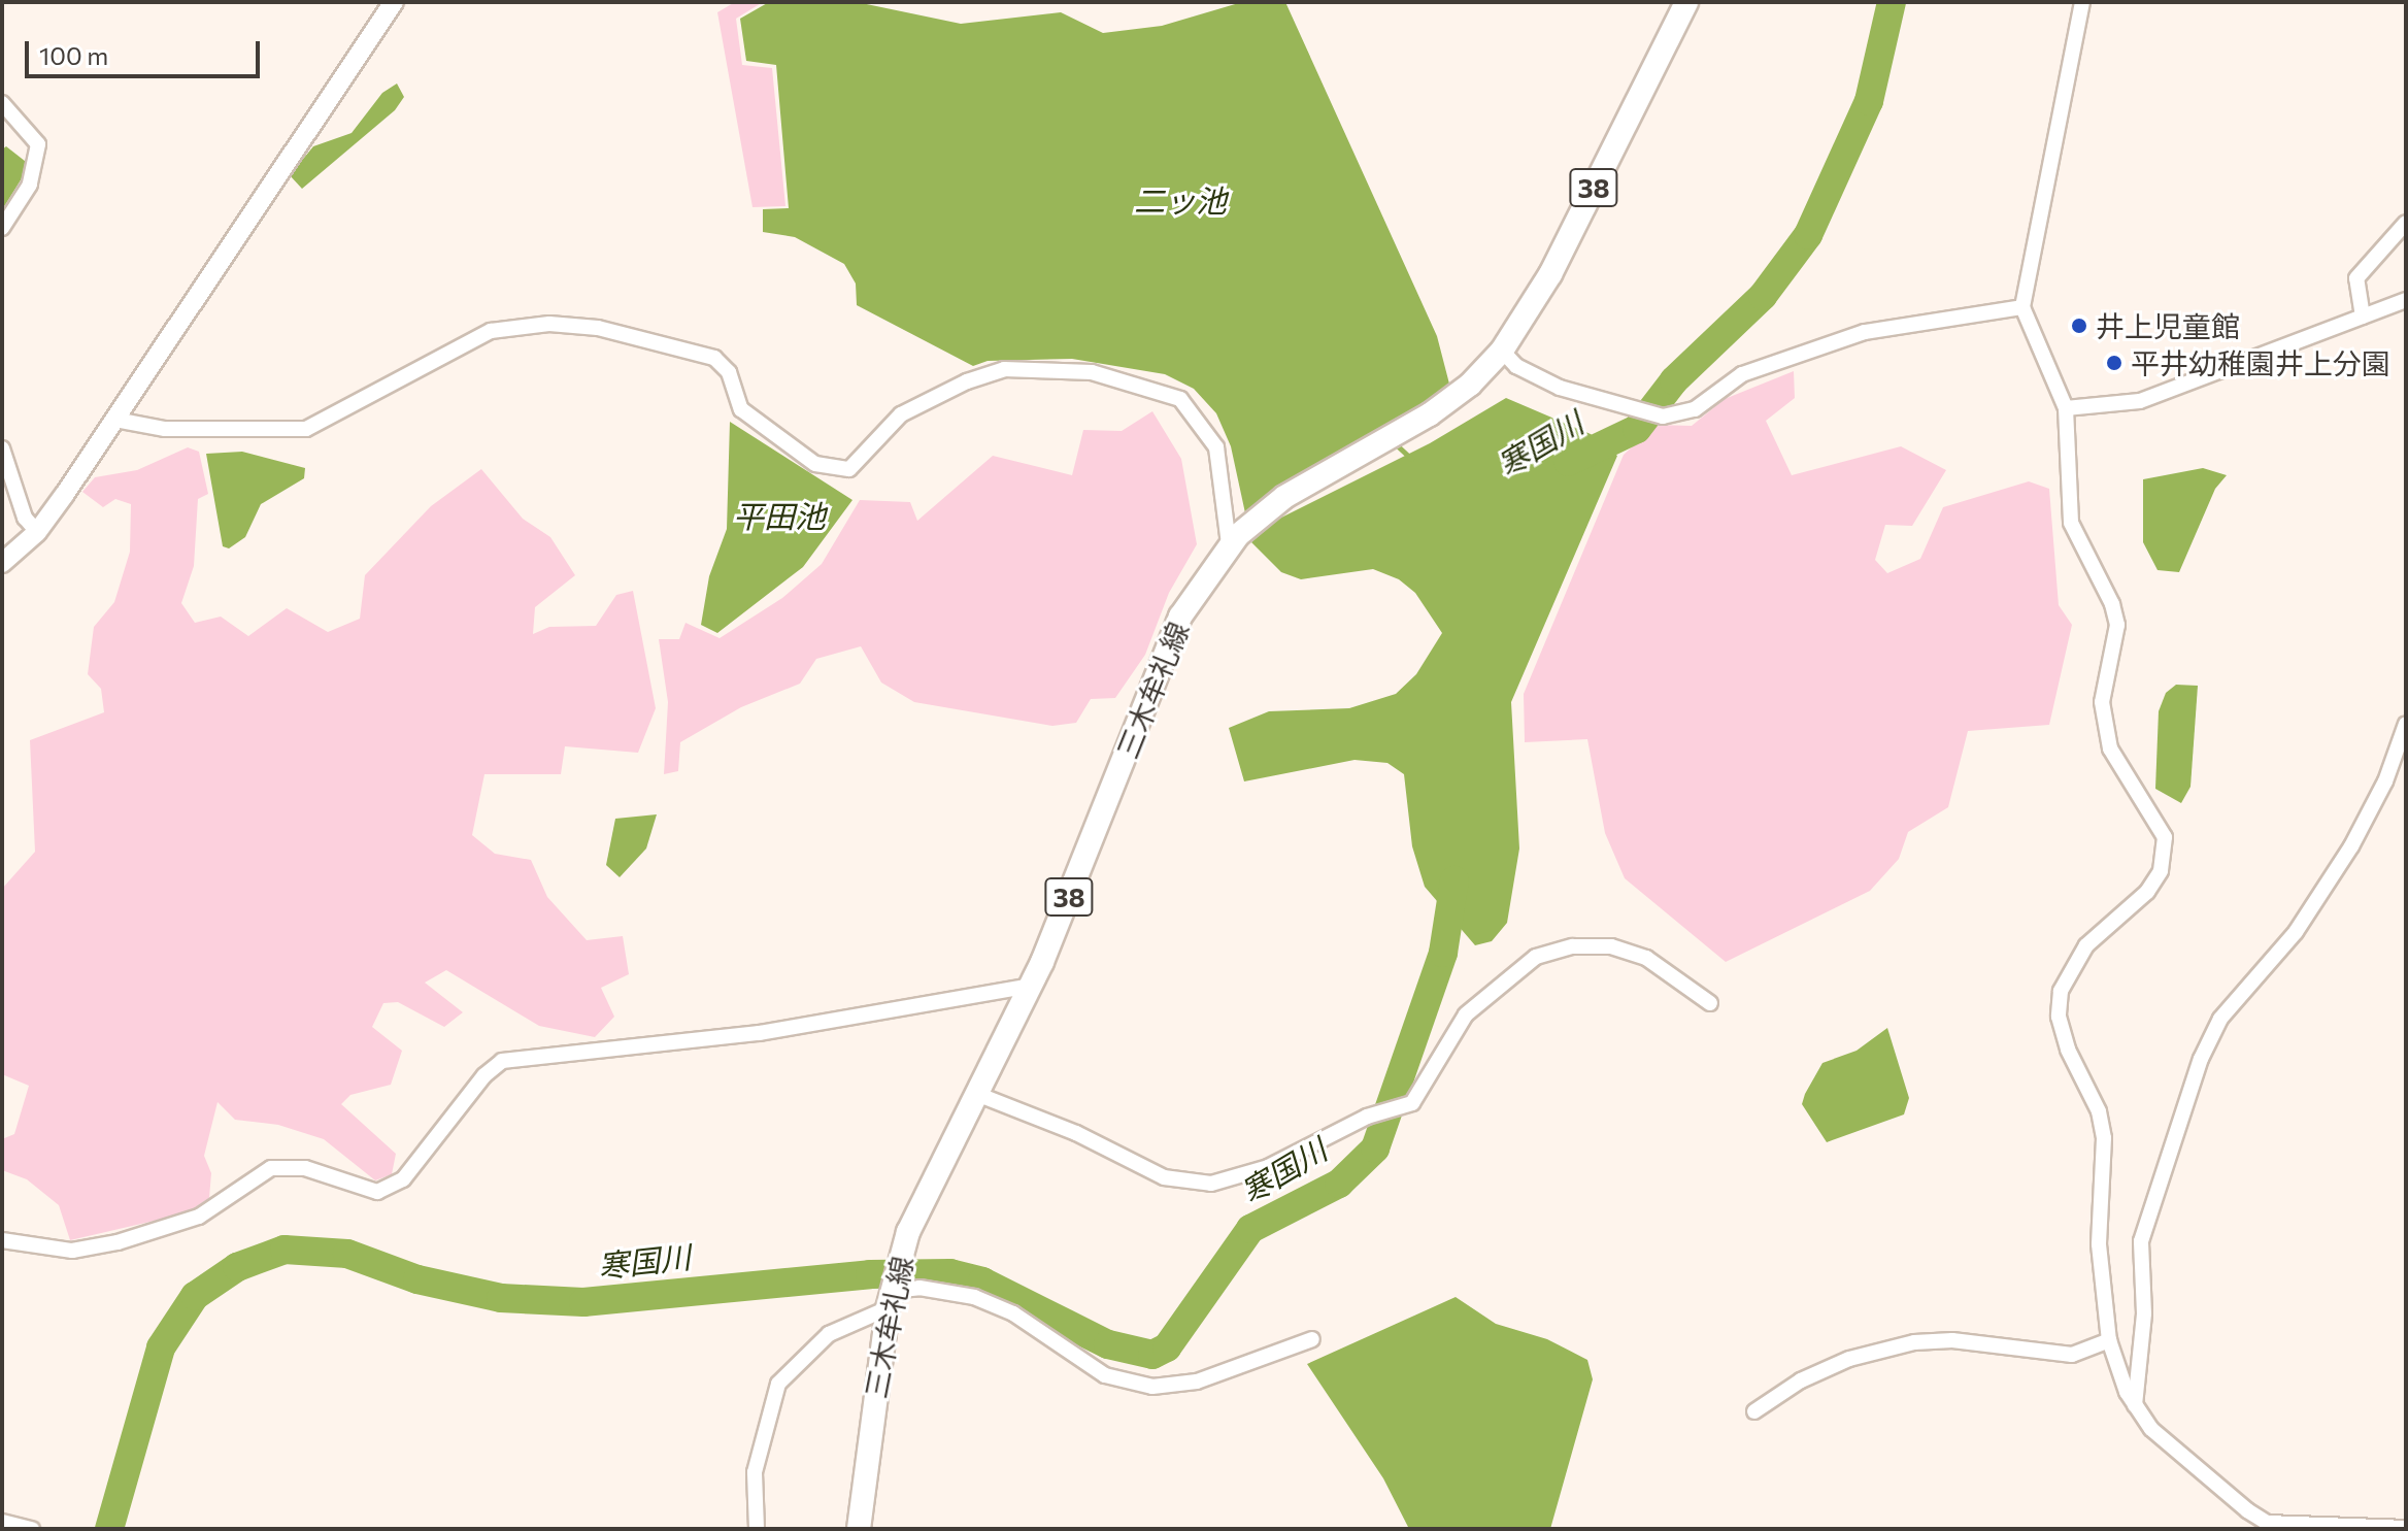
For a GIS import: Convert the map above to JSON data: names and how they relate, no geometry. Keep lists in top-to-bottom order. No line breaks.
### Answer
{"streets":{"main road":["38","三木牟礼線"]},"water":["二ッ池","寒国川","平田池"],"places":["井上児童館","平井幼稚園井上分園"],"scale_bar":"100 m"}
